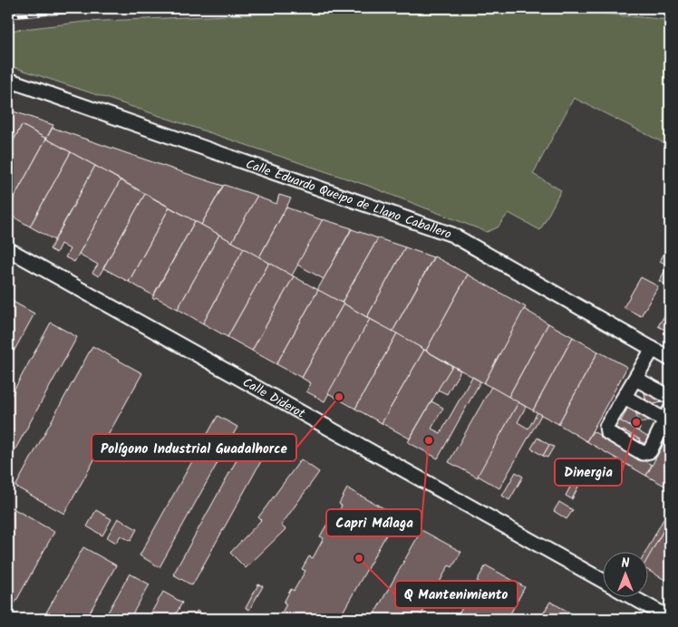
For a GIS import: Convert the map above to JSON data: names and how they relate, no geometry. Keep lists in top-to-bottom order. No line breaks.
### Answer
{"streets":{"street":["Calle Eduardo Queipo de Llano Caballero","Calle Diderot"]},"places":["Polígono Industrial Guadalhorce","Dinergia","Capri Málaga","Q Mantenimiento"],"north":"top"}
